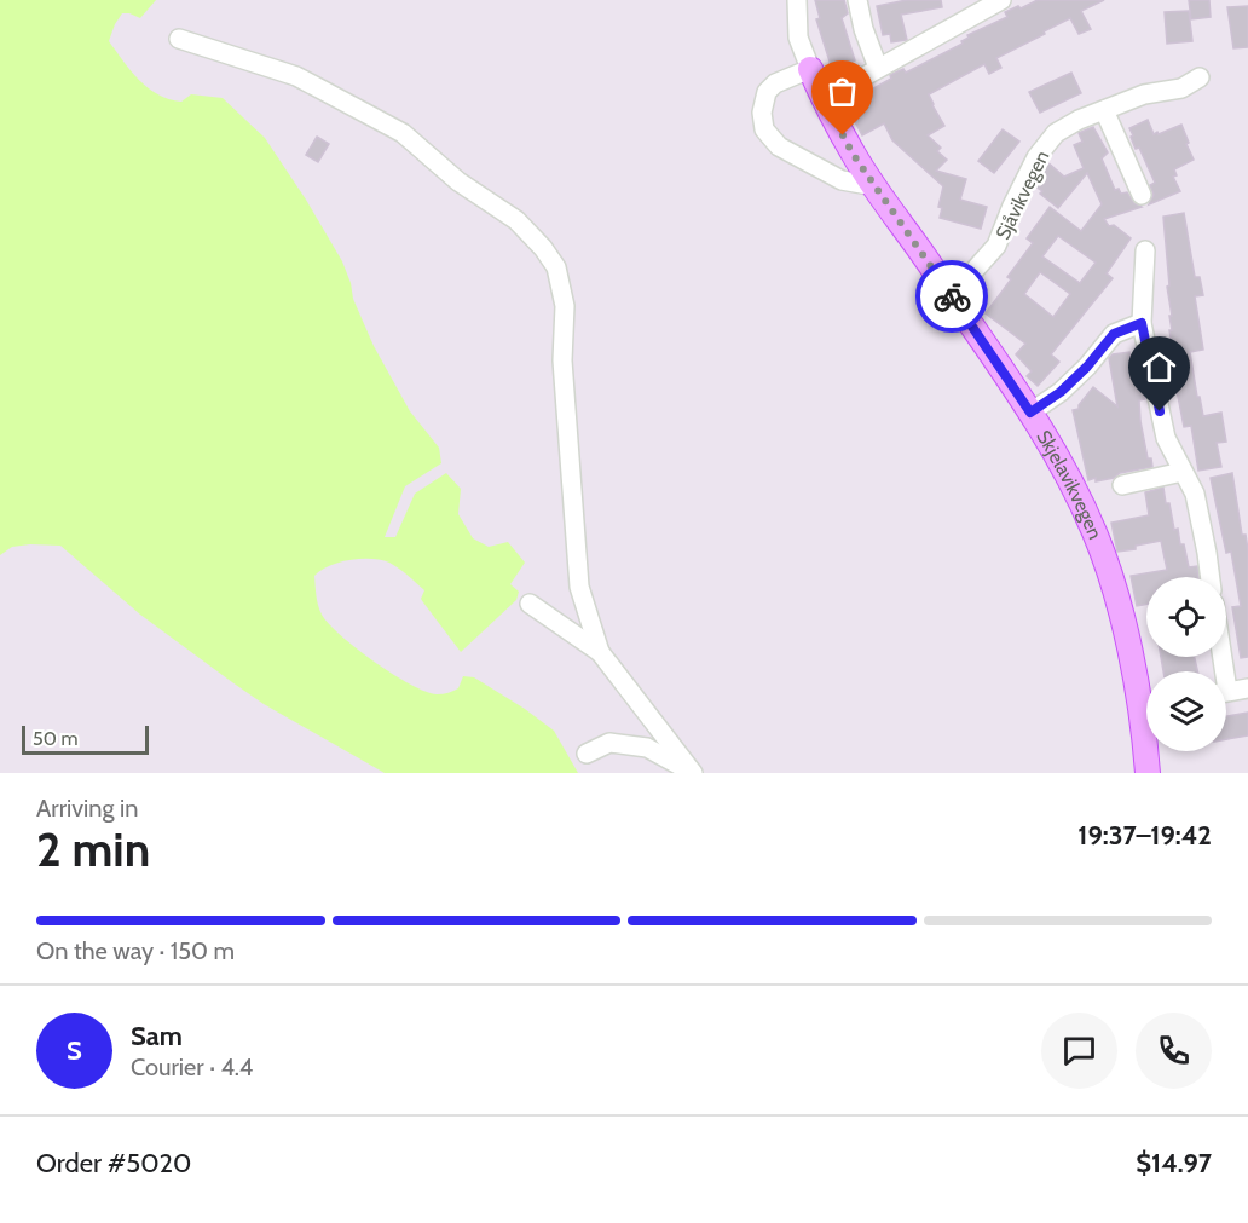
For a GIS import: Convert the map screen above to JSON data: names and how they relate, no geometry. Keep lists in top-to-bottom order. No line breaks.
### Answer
{"streets":{"main road":["Skjelavikvegen"],"street":["Sjåvikvegen"]},"crossings":[["Sjåvikvegen","Skjelavikvegen"]],"scale_bar":"50 m","page":{"scale":"50 m","heading":["2 min","Arriving in","19:37–19:42"],"panel":["Sam","Courier · 4.4","Order #5020","$14.97"],"bar":"On the way · 150 m","round":"S"}}
